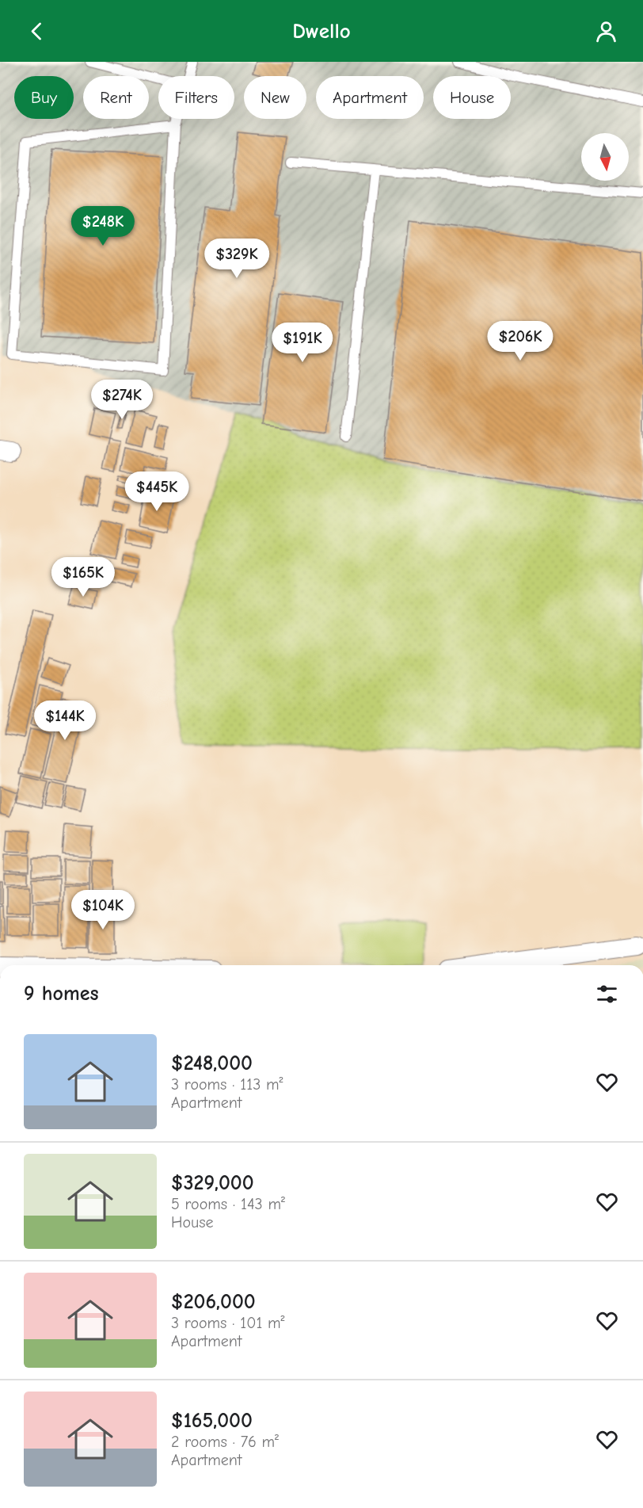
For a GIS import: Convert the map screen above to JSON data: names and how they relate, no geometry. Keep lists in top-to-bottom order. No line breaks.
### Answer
{"north":"bottom","page":{"header":"Dwello","chip":["Buy","Rent","Filters","New","Apartment","House"],"price":["$248K","$329K","$206K","$191K","$274K","$445K","$165K","$144K","$104K"],"heading":"9 homes","list":[{"name":"$248,000","note":"3 rooms · 113 m² · Apartment"},{"name":"$329,000","note":"5 rooms · 143 m² · House"},{"name":"$206,000","note":"3 rooms · 101 m² · Apartment"},{"name":"$165,000","note":"2 rooms · 76 m² · Apartment"}]}}
